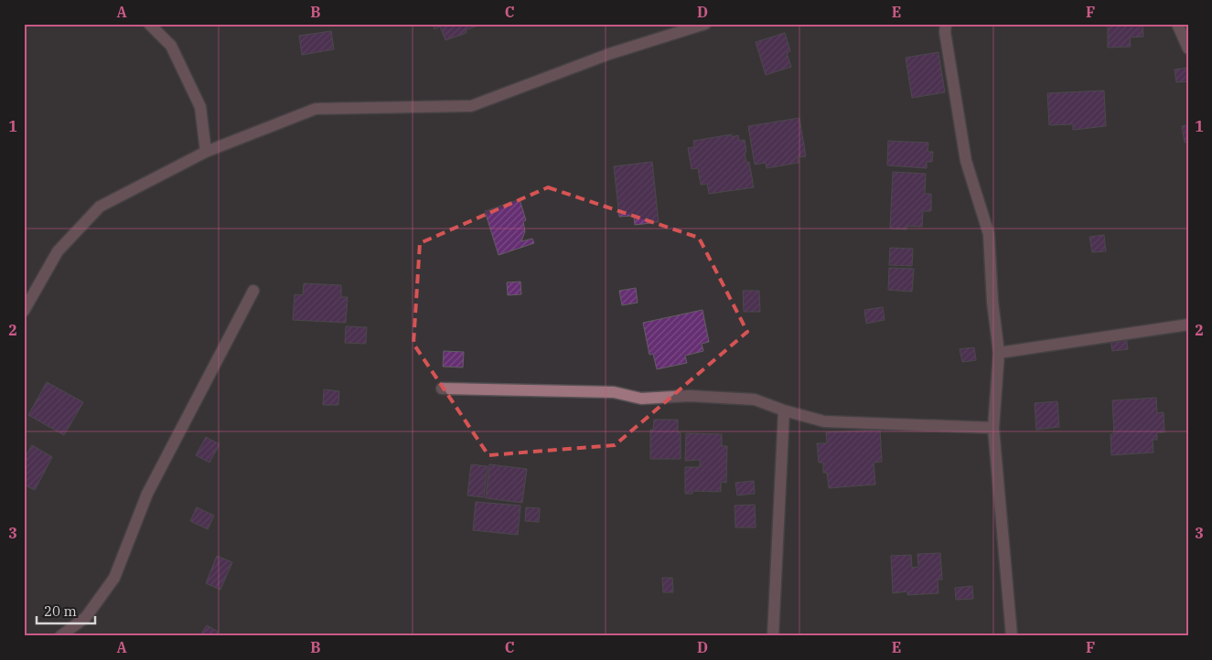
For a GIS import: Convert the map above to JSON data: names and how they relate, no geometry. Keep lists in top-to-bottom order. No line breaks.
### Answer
{"scale_bar":"20 m","grid":{"columns":["A","B","C","D","E","F"],"rows":["1","2","3"]}}
